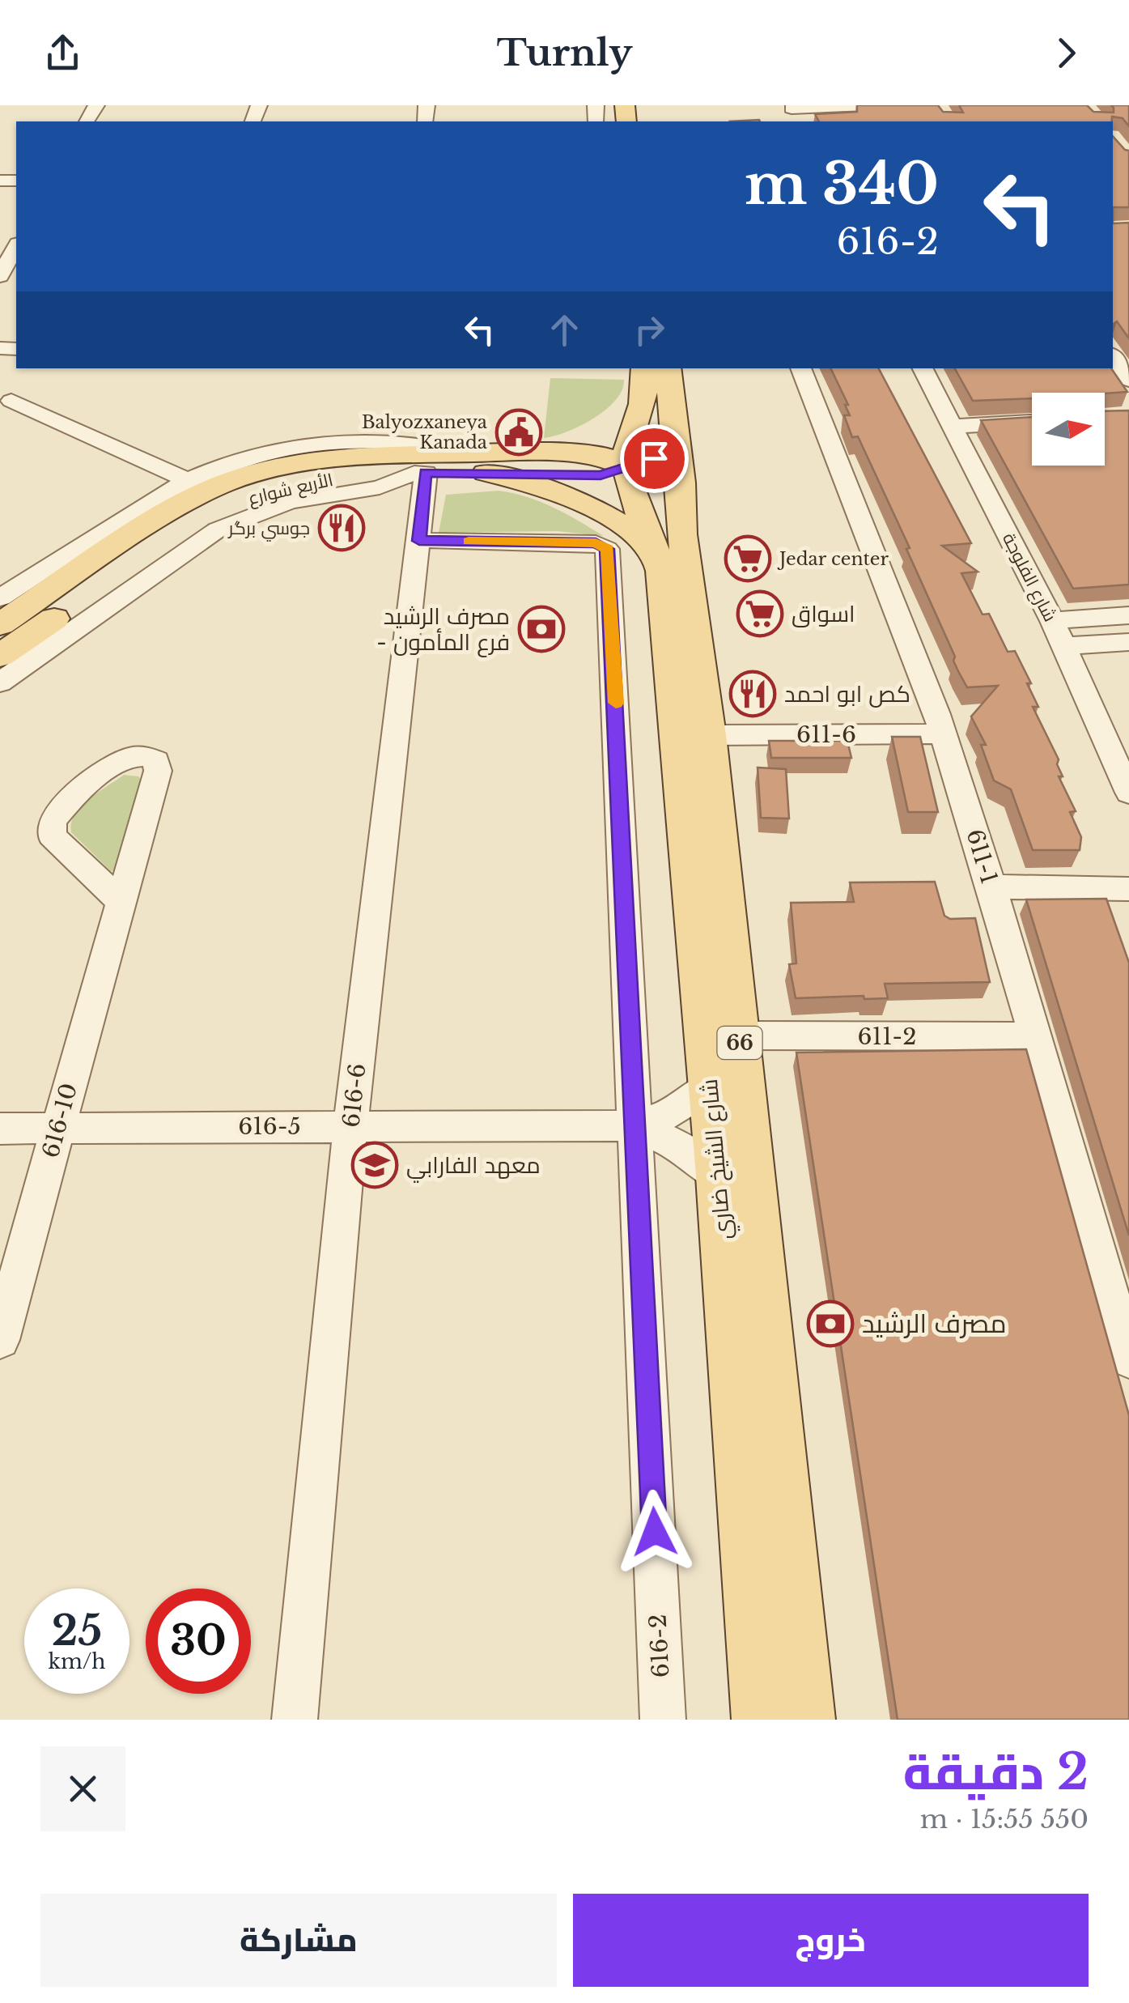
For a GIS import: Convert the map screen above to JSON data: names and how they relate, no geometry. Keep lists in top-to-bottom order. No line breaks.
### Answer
{"streets":{"main road":["الأربع شوارع","66","شارع الشيخ ضاري"],"street":["شارع الفلوجة","611-6","611-1","611-2","616-6","616-10","616-5","616-2"]},"crossings":[["الأربع شوارع","616-6"],["الأربع شوارع","شارع الشيخ ضاري"],["611-6","611-1"],["611-6","شارع الشيخ ضاري"],["611-1","611-2"],["611-2","شارع الشيخ ضاري"],["616-6","616-5"],["616-6","616-2"],["616-10","616-5"],["616-5","616-2"]],"places":{"public building":["Balyozxaneya Kanada"],"restaurant":["جوسي برگر","كص ابو احمد"],"supermarket":["Jedar center","اسواق"],"bank":["مصرف الرشيد - فرع المأمون","مصرف الرشيد"],"school or university":["معهد الفارابي"]},"north":"right","page":{"header":"Turnly","turn":["340 m","616-2"],"speed":"25 km/h","limit":"30","heading":["2 دقيقة","550 m · 15:55"],"buttons":["خروج","مشاركة"]}}
